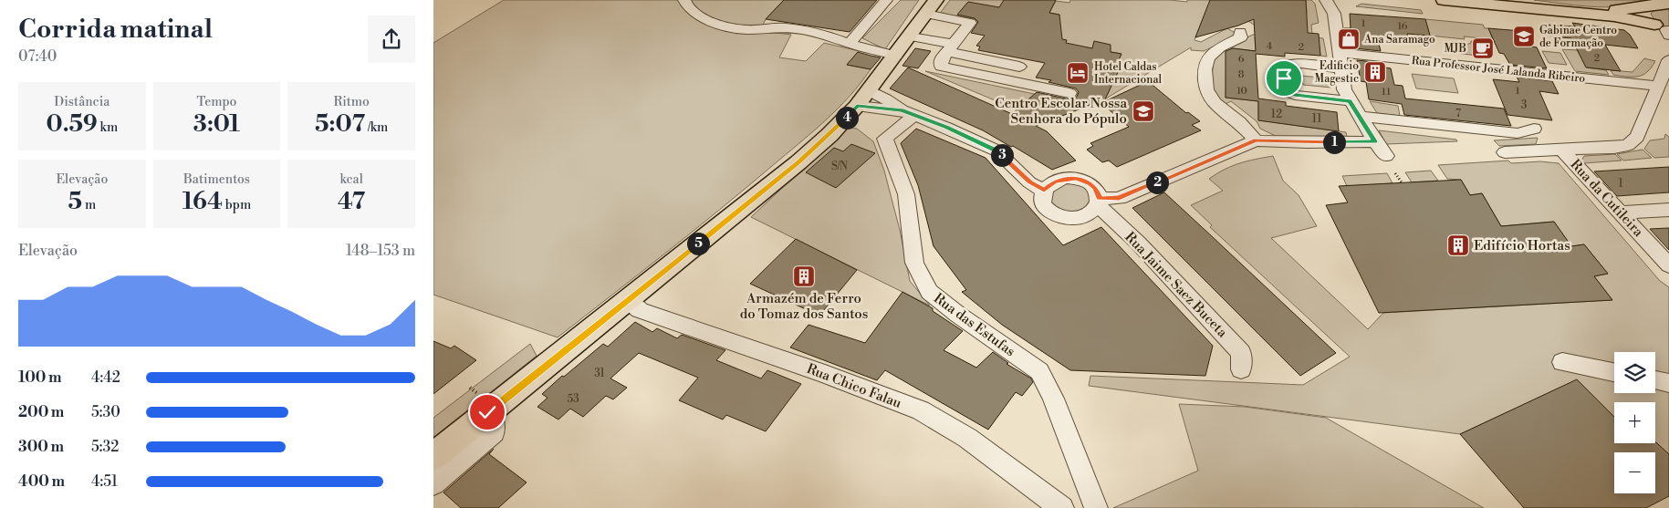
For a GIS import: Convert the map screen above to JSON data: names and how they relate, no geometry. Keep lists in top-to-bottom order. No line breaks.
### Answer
{"streets":{"street":["Rua Professor José Lalanda Ribeiro","Rua da Cutileira","Rua Jaime Saez Buceta","Rua das Estufas","Rua Chico Falau"]},"places":{"school or university":["Gabinae Centro de Formação","Centro Escolar Nossa Senhora do Pópulo"],"shop":["Ana Saramago"],"cafe":["MJB"],"building":["Edificio Magestic","Edifício Hortas","Armazém de Ferro do Tomaz dos Santos"],"hotel":["Hotel Caldas Internacional"]},"house_numbers":["1","16","4","2","2","6","8","10","1","11","3","7","12","11","S/N","1","31","53"],"page":{"heading":["Corrida matinal","07:40"],"stats":[["Distância","0.59 km"],["Tempo","3:01"],["Ritmo","5:07 /km"],["Elevação","5 m"],["Batimentos","164 bpm"],["kcal","47"]],"pins":["4","1","3","2","5"],"chart":["Elevação","148–153 m"],"map_buttons":["+","−"],"list":[{"name":"100 m","note":"4:42"},{"name":"200 m","note":"5:30"},{"name":"300 m","note":"5:32"},{"name":"400 m","note":"4:51"}]}}
